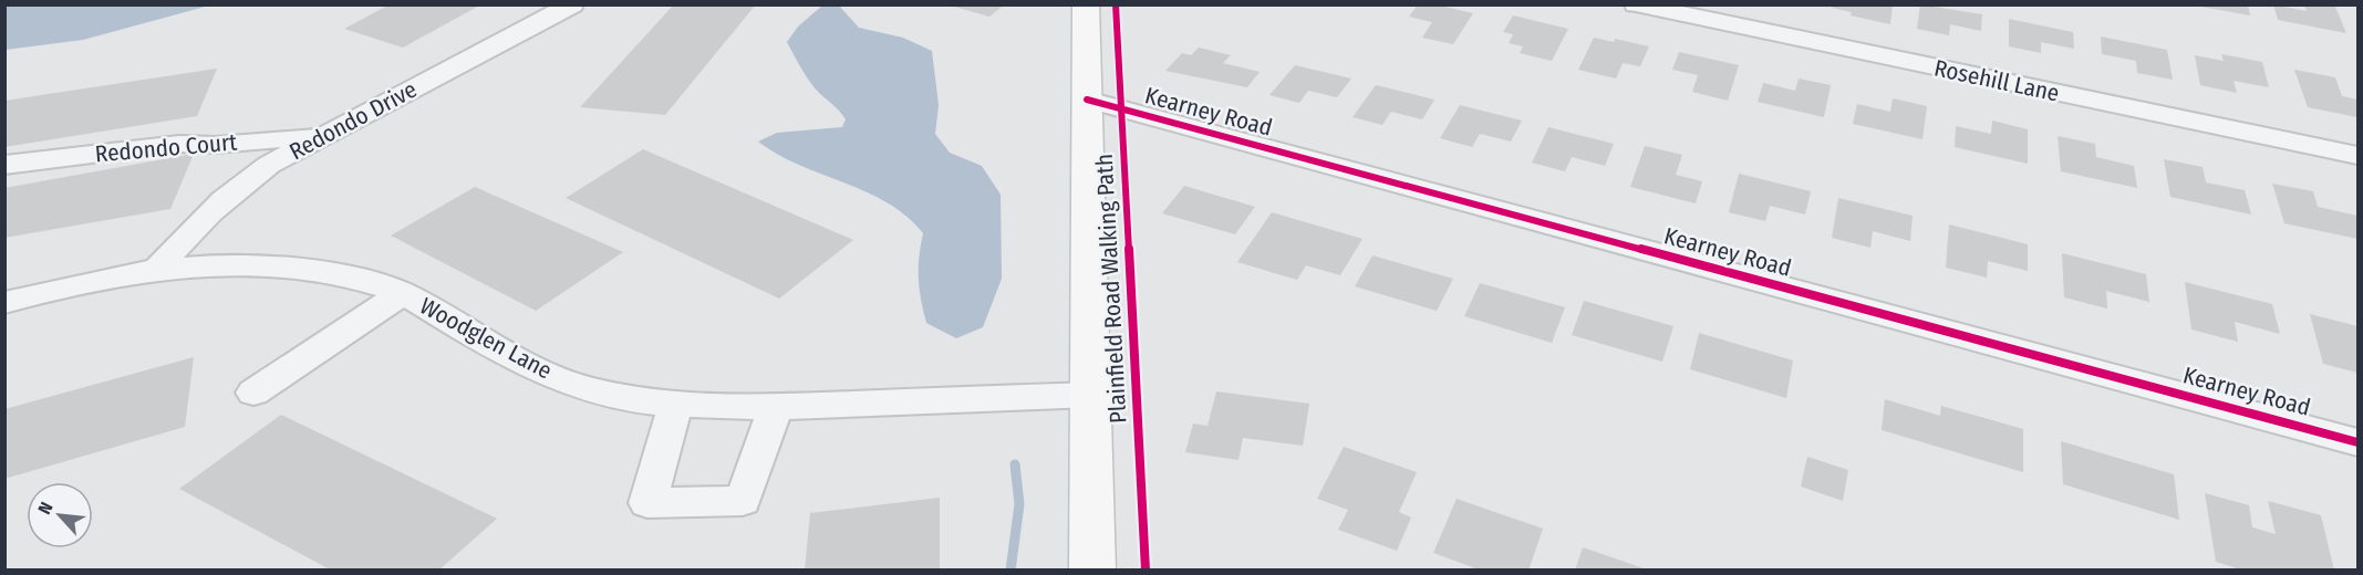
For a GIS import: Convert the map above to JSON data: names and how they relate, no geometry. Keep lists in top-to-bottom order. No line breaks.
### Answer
{"streets":{"street":["Rosehill Lane","Kearney Road","Redondo Drive","Redondo Court","Woodglen Lane"],"cycle path":["Plainfield Road Walking Path"]},"crossings":[["Redondo Drive","Redondo Court"],["Redondo Drive","Woodglen Lane"]],"north":"top left"}
